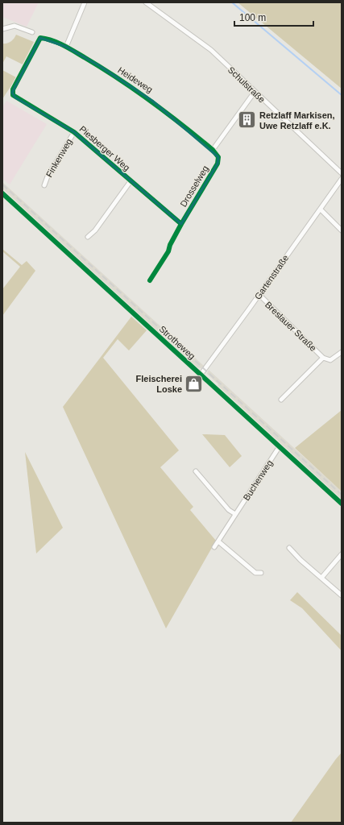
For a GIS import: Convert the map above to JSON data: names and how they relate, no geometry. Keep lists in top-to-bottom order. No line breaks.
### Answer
{"streets":{"street":["Heideweg","Schulstraße","Piesberger Weg","Finkenweg","Drosselweg","Gartenstraße","Breslauer Straße","Strotheweg","Buchenweg"]},"crossings":[["Heideweg","Piesberger Weg"],["Heideweg","Drosselweg"],["Piesberger Weg","Finkenweg"],["Piesberger Weg","Drosselweg"],["Gartenstraße","Breslauer Straße"],["Gartenstraße","Strotheweg"],["Strotheweg","Buchenweg"]],"places":{"building":["Retzlaff Markisen, Uwe Retzlaff e.K."],"shop":["Fleischerei Loske"]},"scale_bar":"100 m"}
